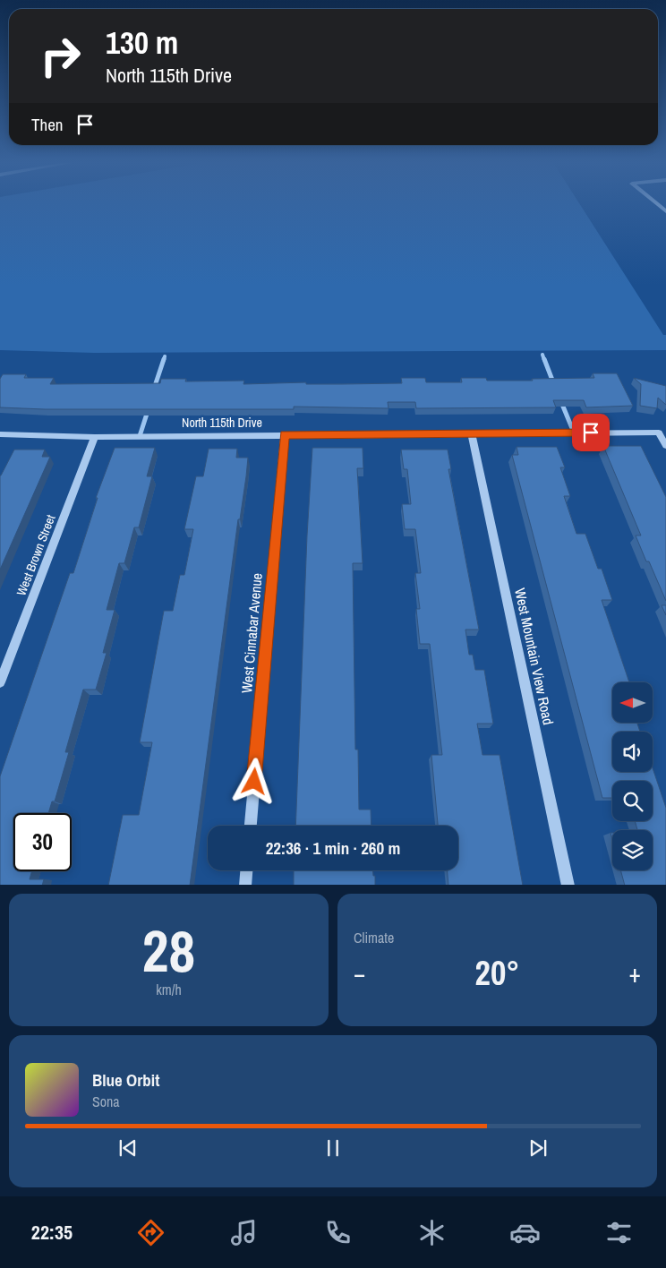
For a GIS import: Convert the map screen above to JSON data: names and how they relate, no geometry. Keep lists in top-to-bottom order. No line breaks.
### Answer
{"streets":{"street":["North 115th Drive","West Brown Street","West Cinnabar Avenue","West Mountain View Road"]},"crossings":[["North 115th Drive","West Brown Street"],["North 115th Drive","West Cinnabar Avenue"],["North 115th Drive","West Mountain View Road"]],"north":"left","page":{"turn":["130 m","North 115th Drive"],"then":"Then","limit":"30","trip":"22:36 · 1 min · 260 m","tile":[["28","km/h"],"Climate"],"heat":["−","20°","+"],"song":["Blue Orbit","Sona"],"tabs":"22:35"}}
